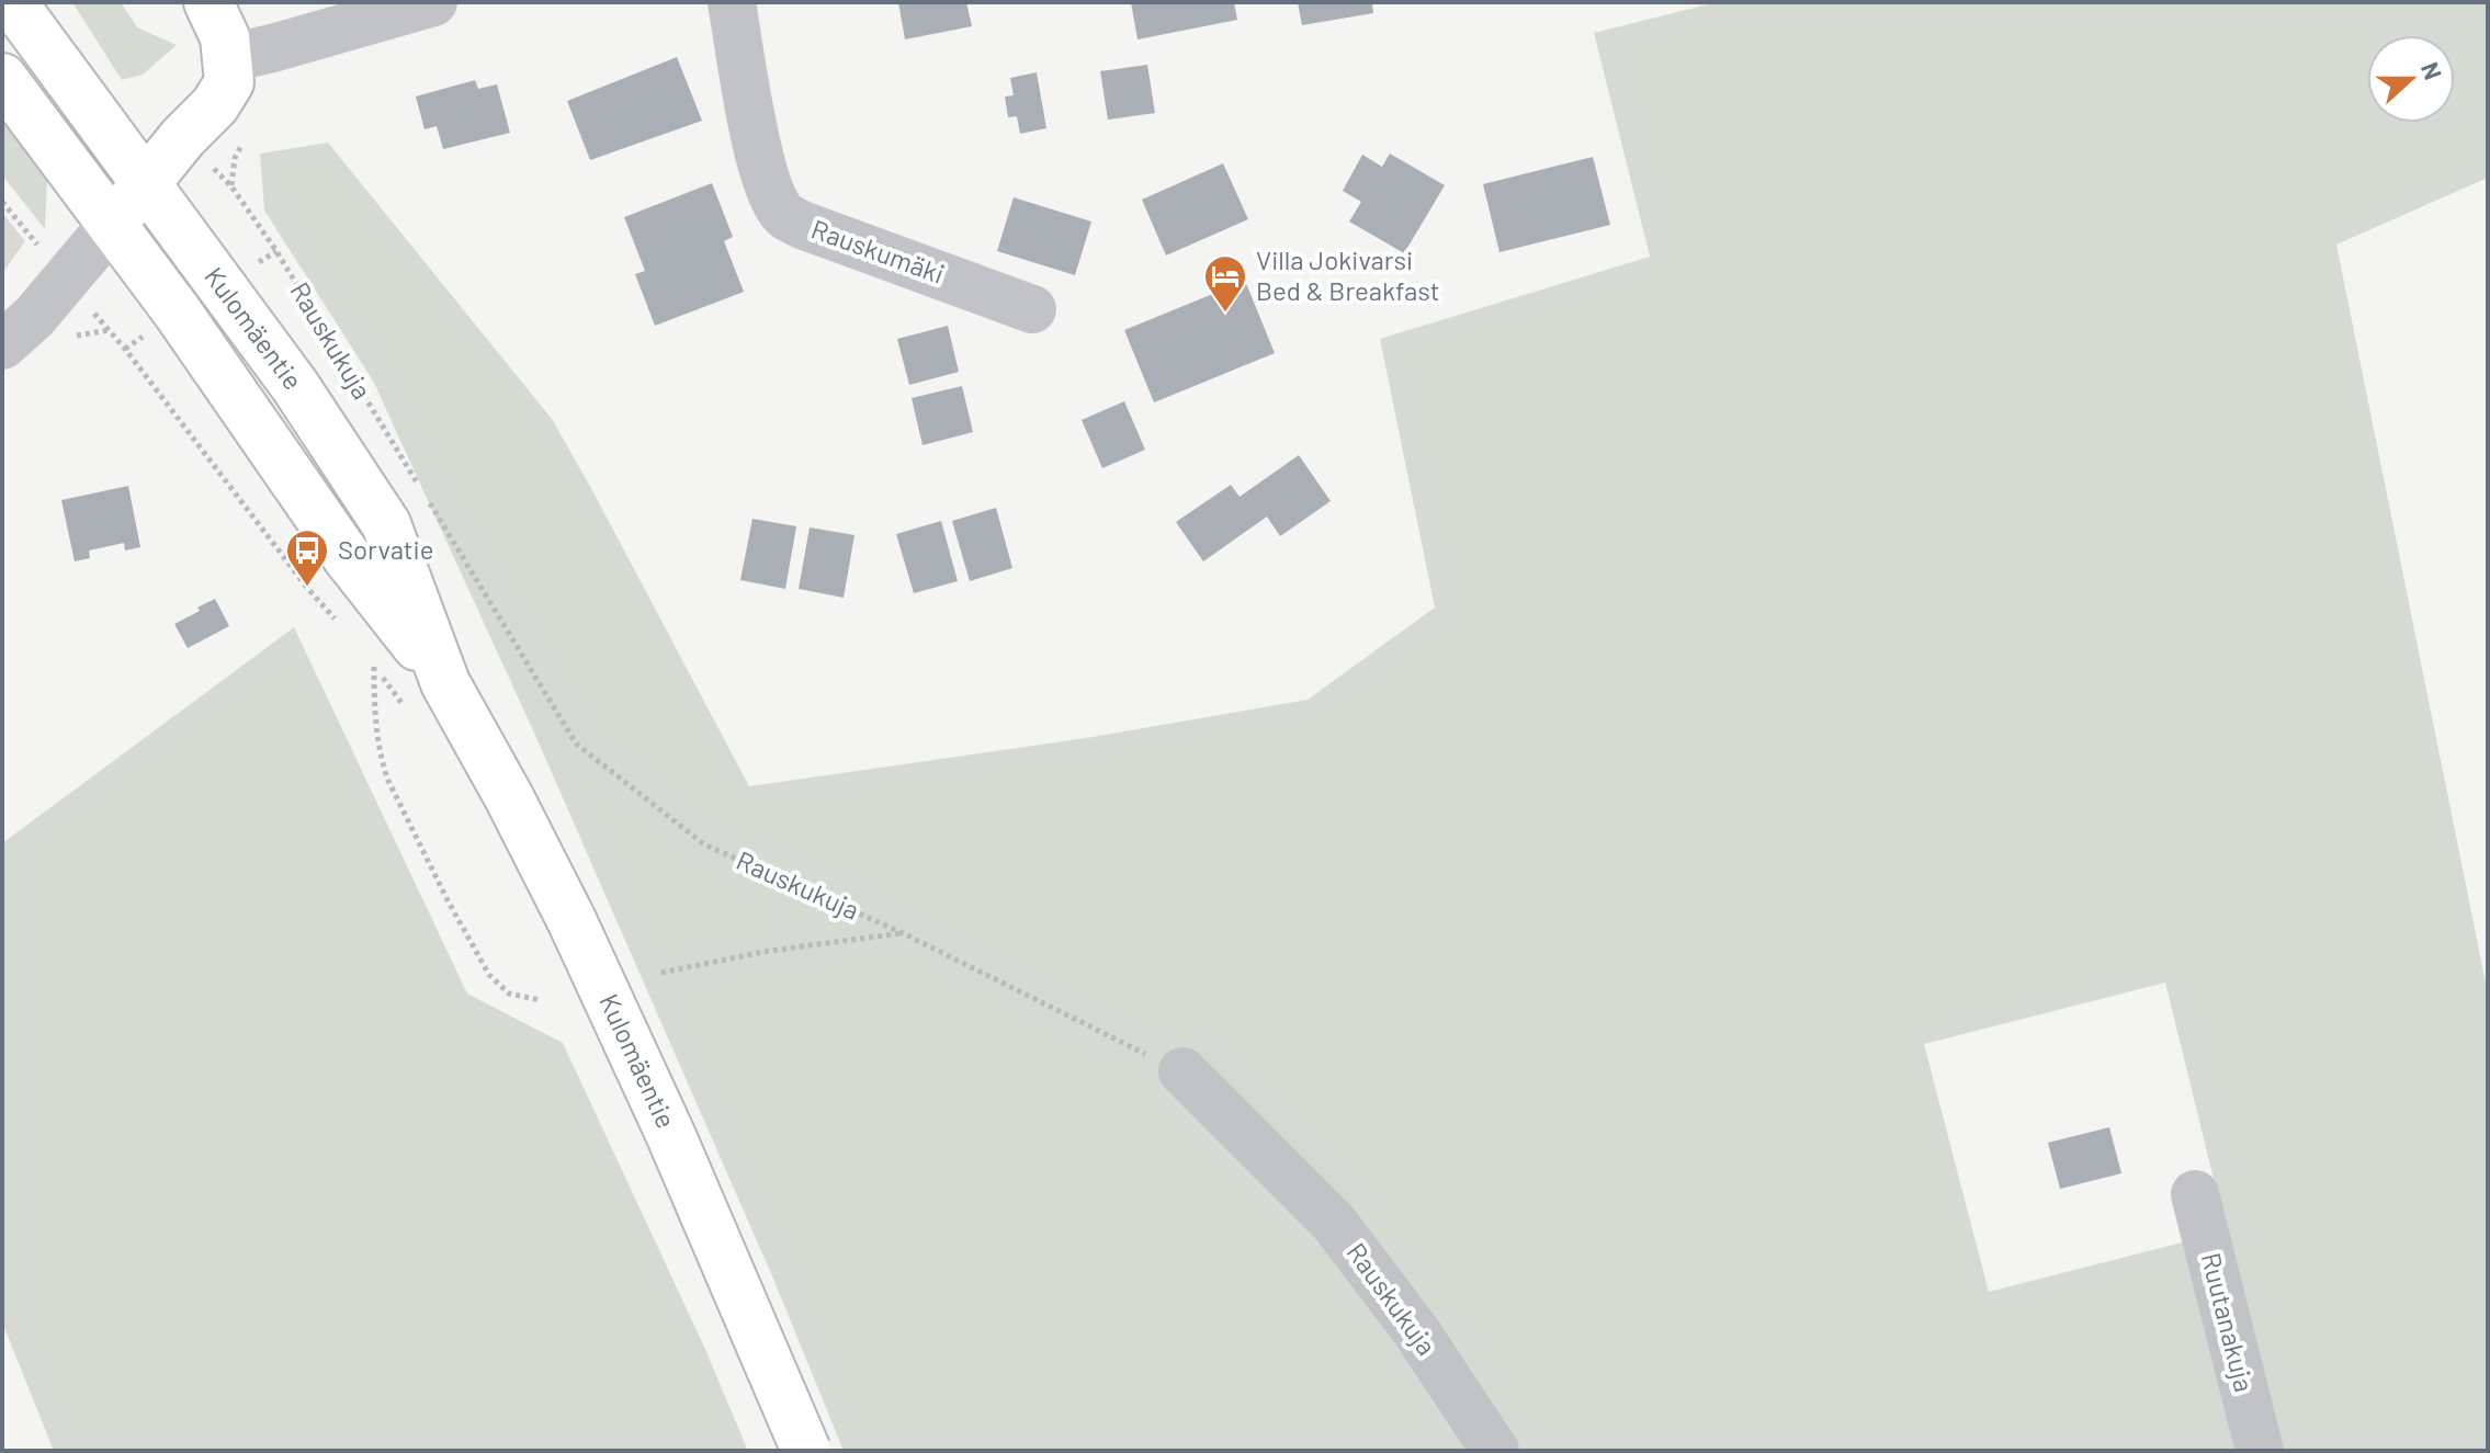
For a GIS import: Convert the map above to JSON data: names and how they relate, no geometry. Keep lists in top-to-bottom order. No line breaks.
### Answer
{"streets":{"main road":["Kulomäentie"],"street":["Rauskumäki","Rauskukuja","Ruutanakuja"]},"places":{"hotel":["Villa Jokivarsi Bed & Breakfast"],"bus stop":["Sorvatie"]},"north":"right"}
